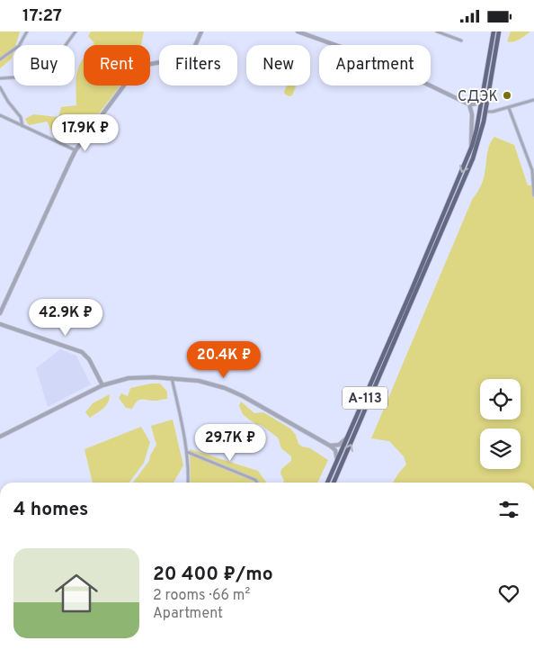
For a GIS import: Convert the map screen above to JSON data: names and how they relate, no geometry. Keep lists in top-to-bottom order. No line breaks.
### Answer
{"streets":{"highway":["А-113"]},"places":["СДЭК"],"page":{"status":"17:27","chip":["Buy","Rent","Filters","New","Apartment"],"price":["17.9K ₽","42.9K ₽","20.4K ₽","29.7K ₽"],"heading":"4 homes","list":[{"name":"20 400 ₽/mo","note":"2 rooms · 66 m² · Apartment"}]}}
